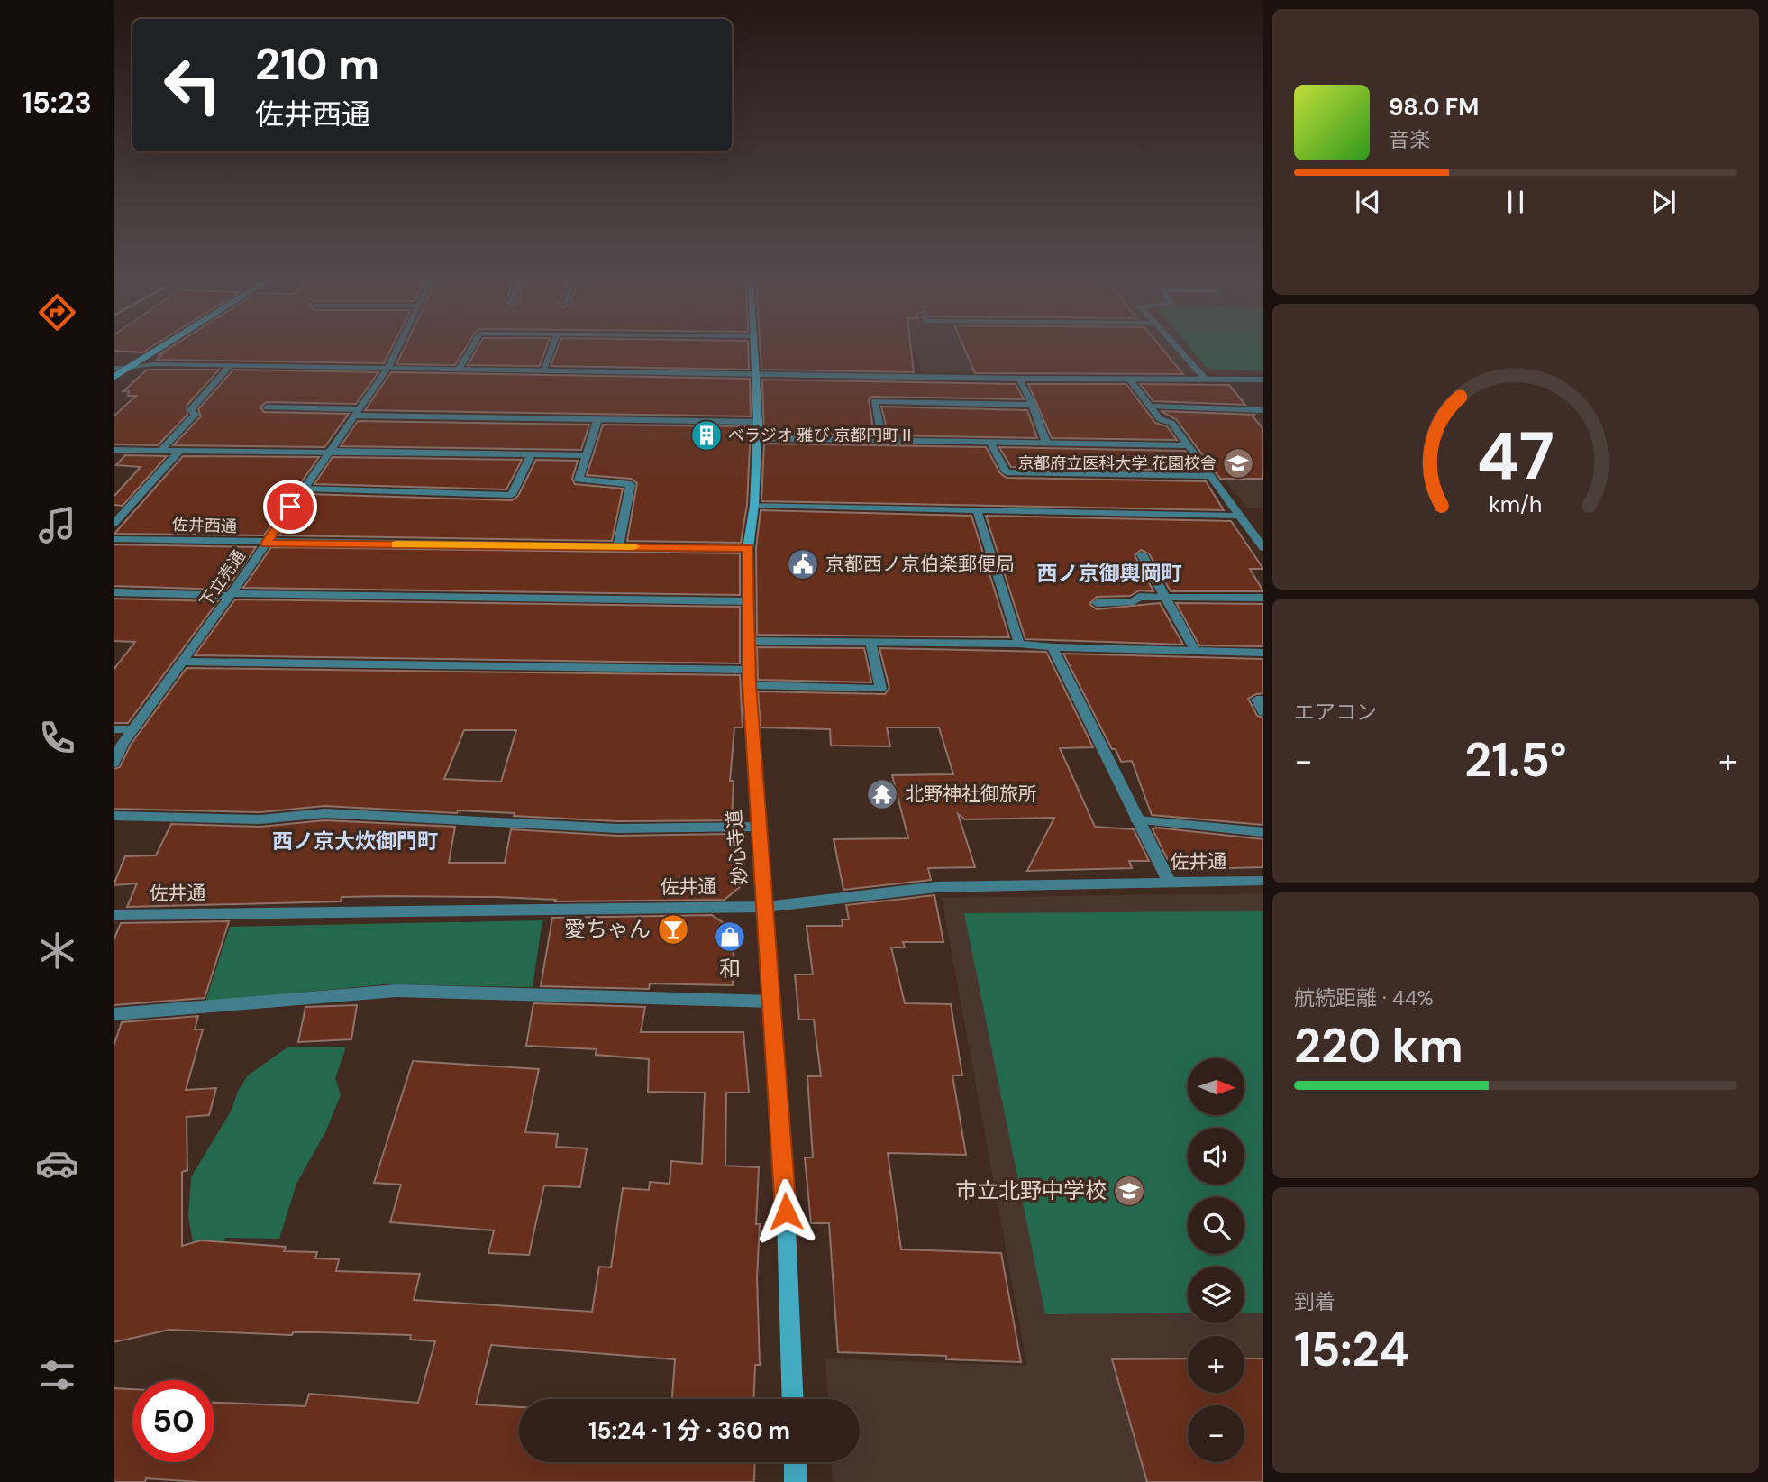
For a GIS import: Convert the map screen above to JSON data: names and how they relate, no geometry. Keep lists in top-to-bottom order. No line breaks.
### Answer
{"streets":{"main road":["妙心寺道"],"street":["佐井西通","下立売通","佐井通"]},"crossings":[["佐井西通","下立売通"],["佐井西通","妙心寺道"],["妙心寺道","佐井通"]],"districts":["西ノ京御輿岡町","西ノ京大炊御門町"],"places":{"building":["べラジオ 雅び 京都円町Ⅱ"],"school or university":["京都府立医科大学 花園校舎","市立北野中学校"],"public building":["京都西ノ京伯楽郵便局"],"temple":["北野神社御旅所"],"bar":["愛ちゃん"],"shop":["和"]},"north":"right","page":{"tabs":"15:23","turn":["210 m","佐井西通"],"song":["98.0 FM","音楽"],"tile":["エアコン",["航続距離 · 44%","220 km"],["到着","15:24"]],"heat":["−","21.5°","+"],"map_buttons":["+","−"],"limit":"50","trip":"15:24 · 1 分 · 360 m","gauge":["47","km/h"]}}
